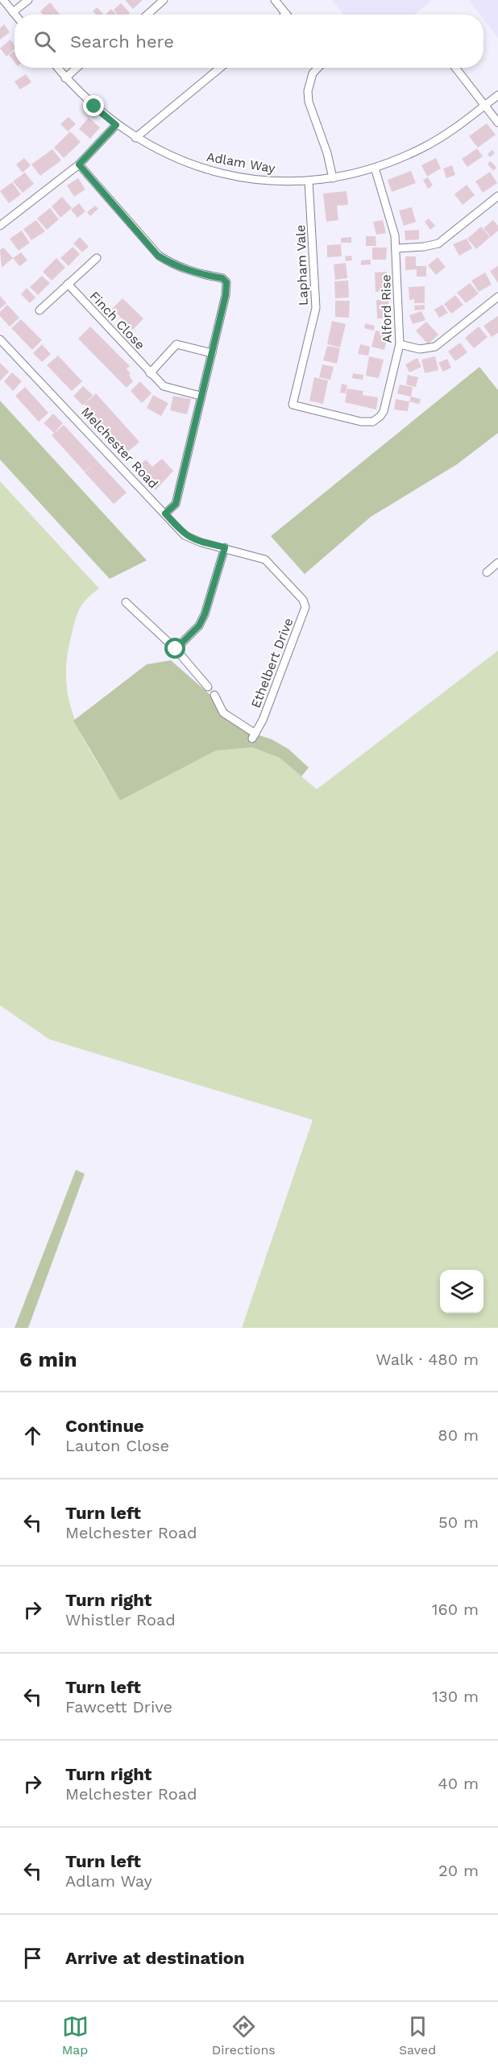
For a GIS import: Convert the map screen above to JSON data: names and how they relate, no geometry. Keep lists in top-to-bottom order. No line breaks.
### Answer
{"streets":{"street":["Adlam Way","Lapham Vale","Alford Rise","Finch Close","Melchester Road","Ethelbert Drive"]},"crossings":[["Adlam Way","Lapham Vale"],["Adlam Way","Alford Rise"],["Lapham Vale","Alford Rise"],["Melchester Road","Ethelbert Drive"]],"page":{"search":"Search here","heading":["6 min","Walk · 480 m"],"list":[["Continue","Lauton Close","80 m"],["Turn left","Melchester Road","50 m"],["Turn right","Whistler Road","160 m"],["Turn left","Fawcett Drive","130 m"],["Turn right","Melchester Road","40 m"],["Turn left","Adlam Way","20 m"],"Arrive at destination"],"nav":["Map","Directions","Saved"]}}
